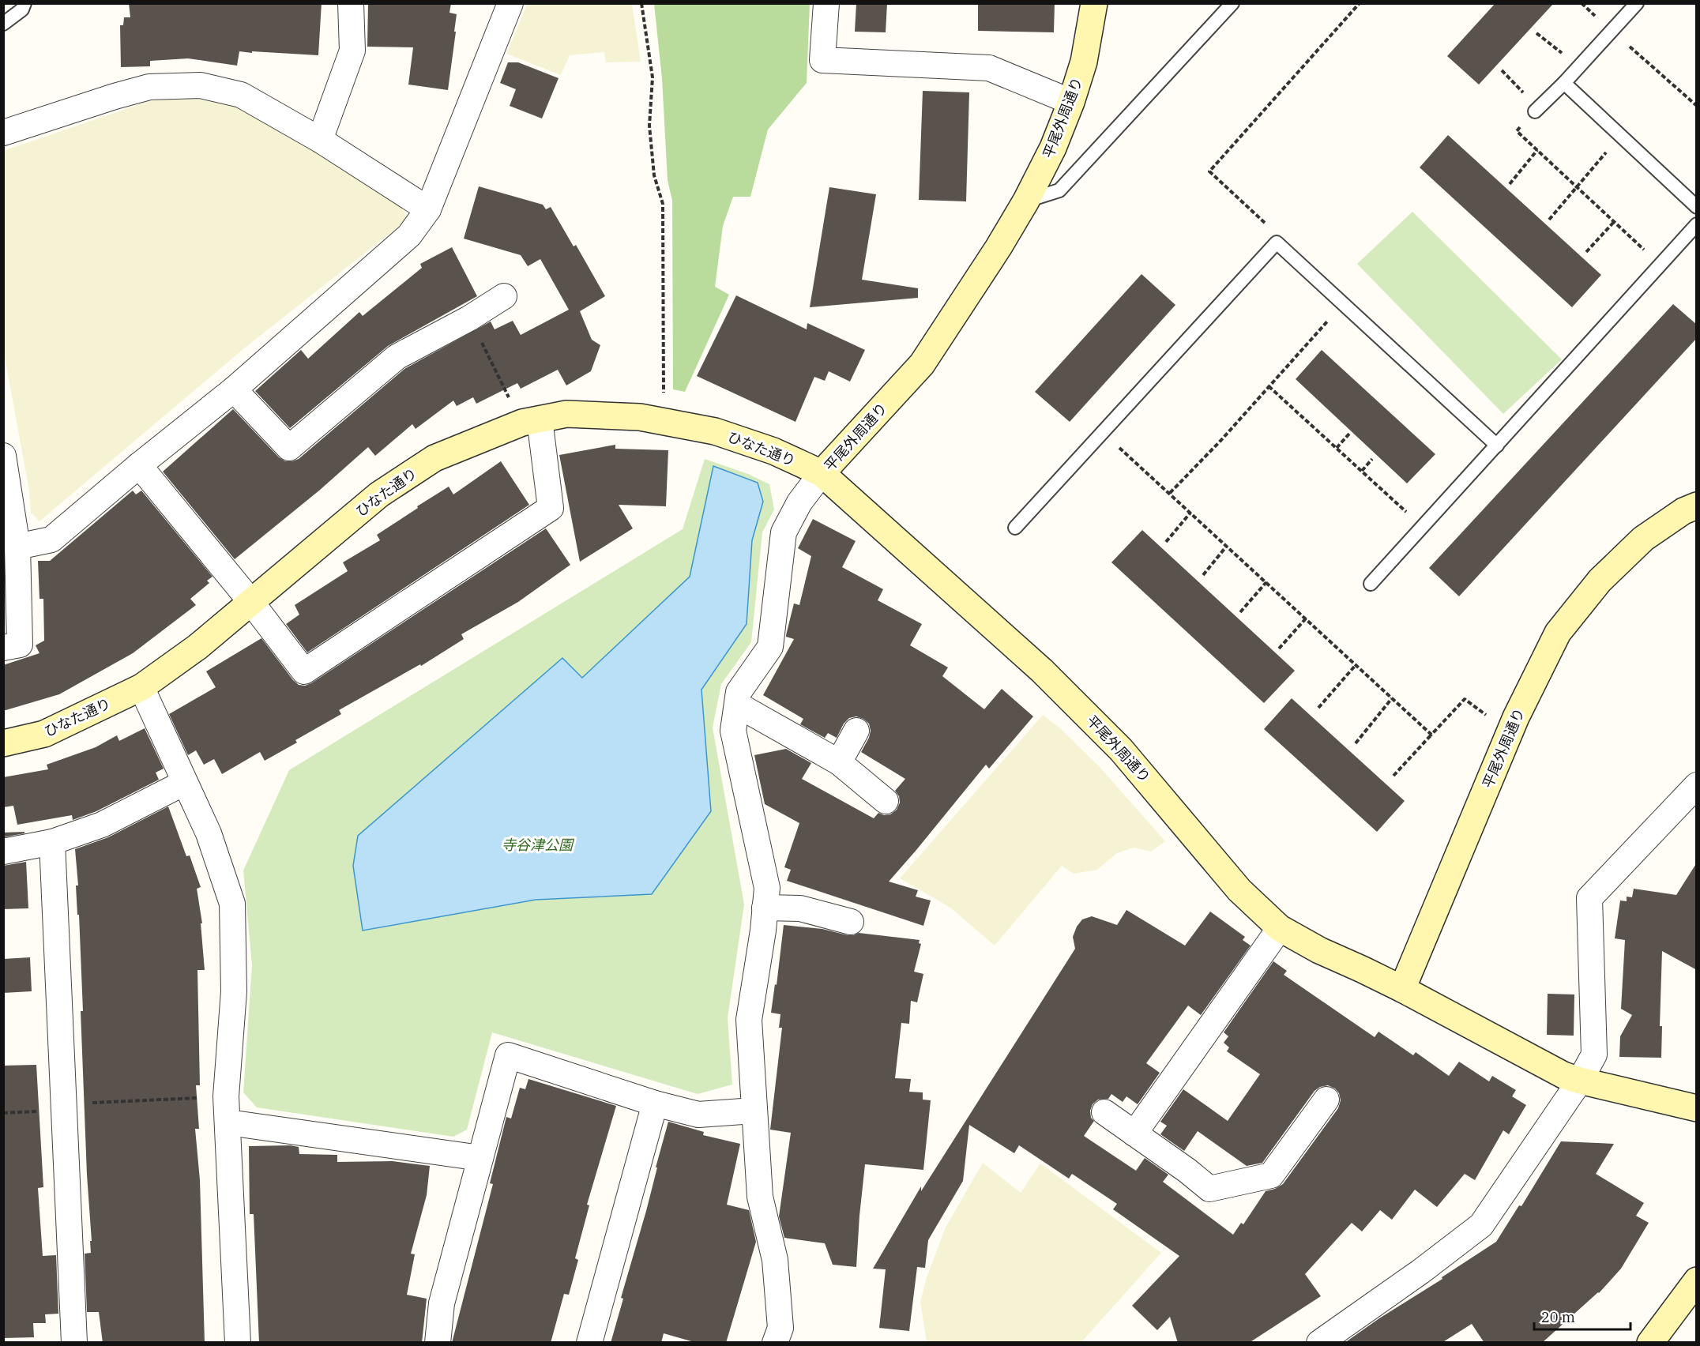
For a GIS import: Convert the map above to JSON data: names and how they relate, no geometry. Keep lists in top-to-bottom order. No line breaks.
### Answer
{"streets":{"street":["平尾外周通り","ひなた通り"]},"crossings":[["平尾外周通り","ひなた通り"]],"parks":["寺谷津公園"],"scale_bar":"20 m"}
